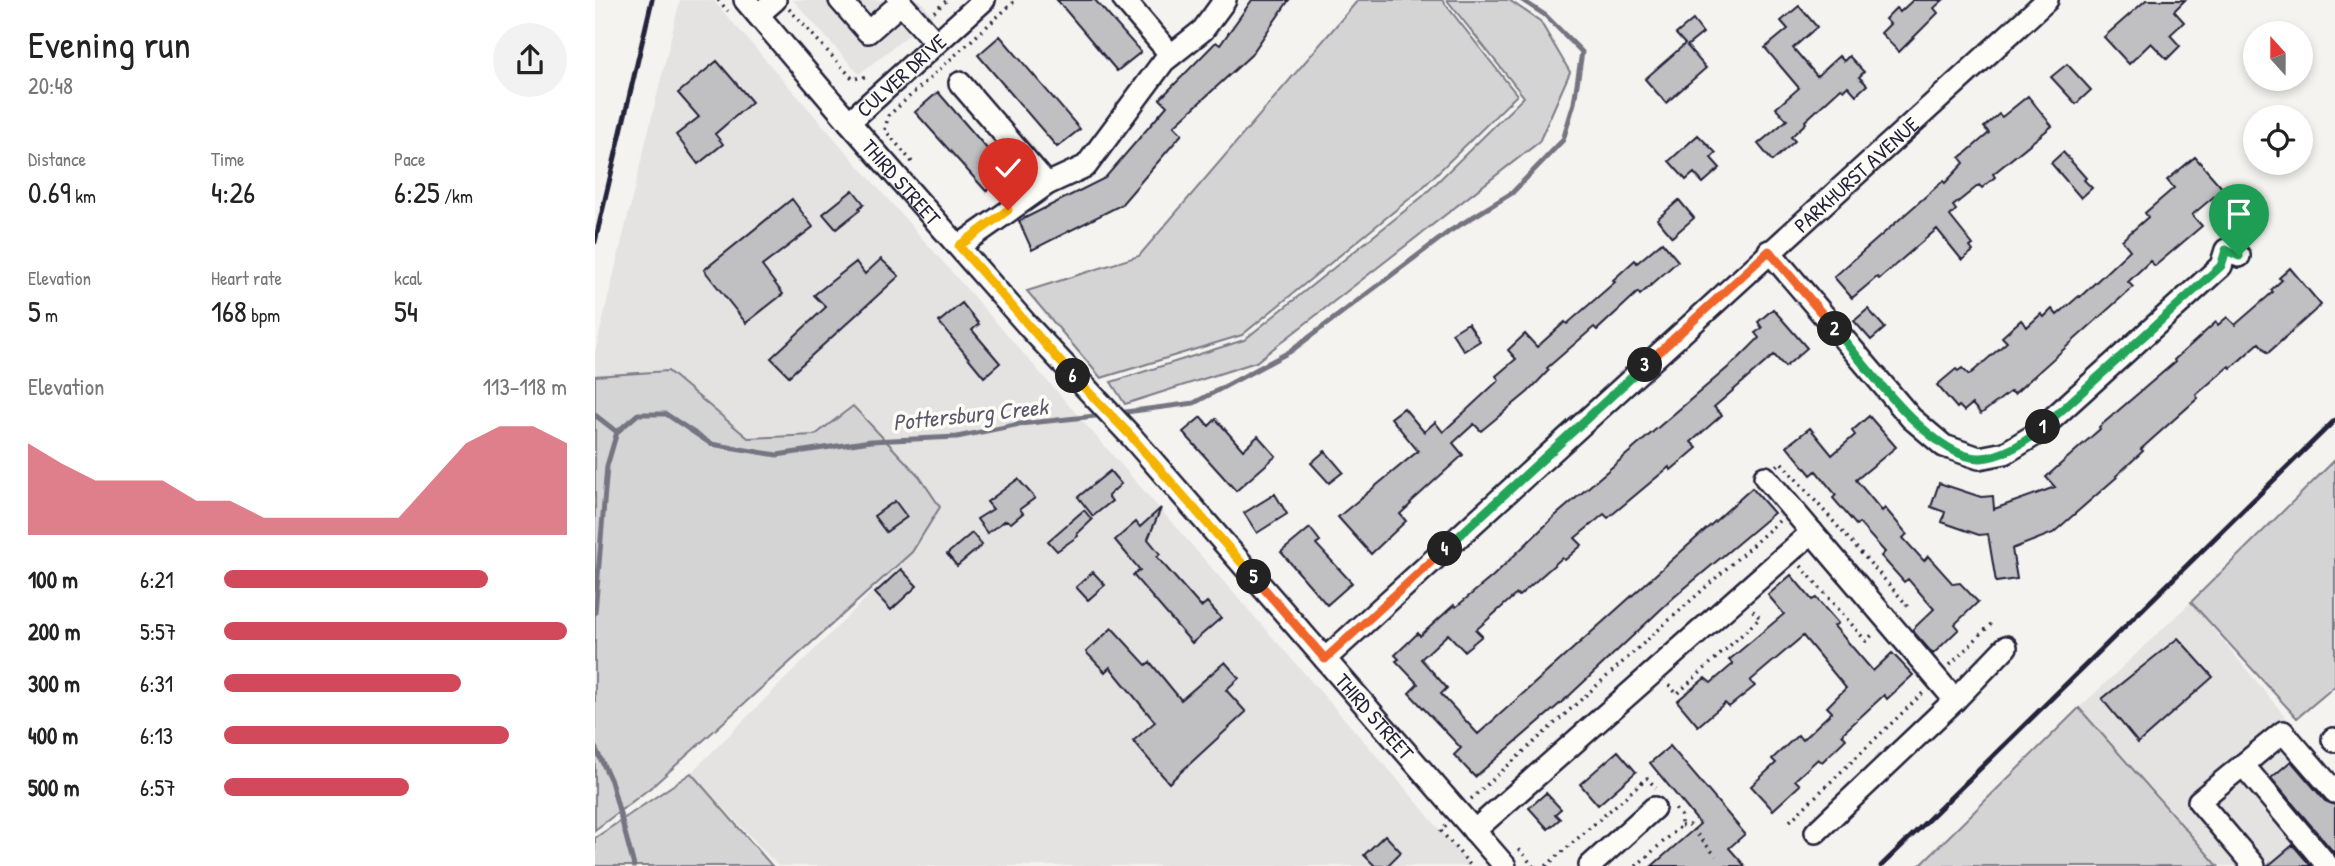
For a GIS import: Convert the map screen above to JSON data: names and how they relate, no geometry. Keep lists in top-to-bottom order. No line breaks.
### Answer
{"streets":{"street":["CULVER DRIVE","PARKHURST AVENUE","THIRD STREET"]},"crossings":[["CULVER DRIVE","THIRD STREET"],["PARKHURST AVENUE","THIRD STREET"]],"water":["Pottersburg Creek"],"north":"top","page":{"heading":["Evening run","20:48"],"stats":[["Distance","0.69 km"],["Time","4:26"],["Pace","6:25 /km"],["Elevation","5 m"],["Heart rate","168 bpm"],["kcal","54"]],"pins":["2","3","6","1","4","5"],"chart":["Elevation","113–118 m"],"list":[{"name":"100 m","note":"6:21"},{"name":"200 m","note":"5:57"},{"name":"300 m","note":"6:31"},{"name":"400 m","note":"6:13"},{"name":"500 m","note":"6:57"}]}}
